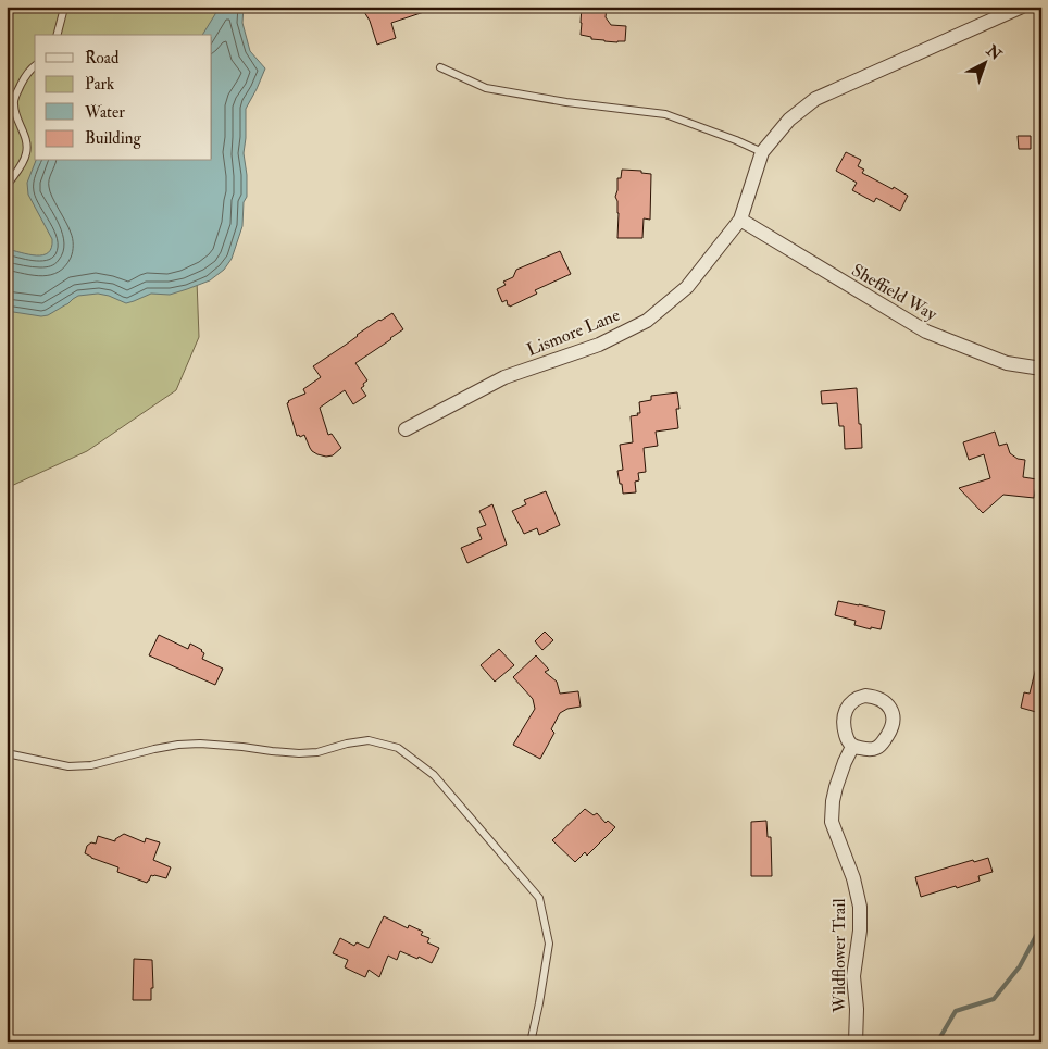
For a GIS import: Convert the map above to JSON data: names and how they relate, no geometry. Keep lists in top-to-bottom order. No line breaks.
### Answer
{"streets":{"street":["Sheffield Way","Lismore Lane","Wildflower Trail"]},"crossings":[["Sheffield Way","Lismore Lane"]],"legend":["Road","Park","Water","Building"],"north":"top right"}
